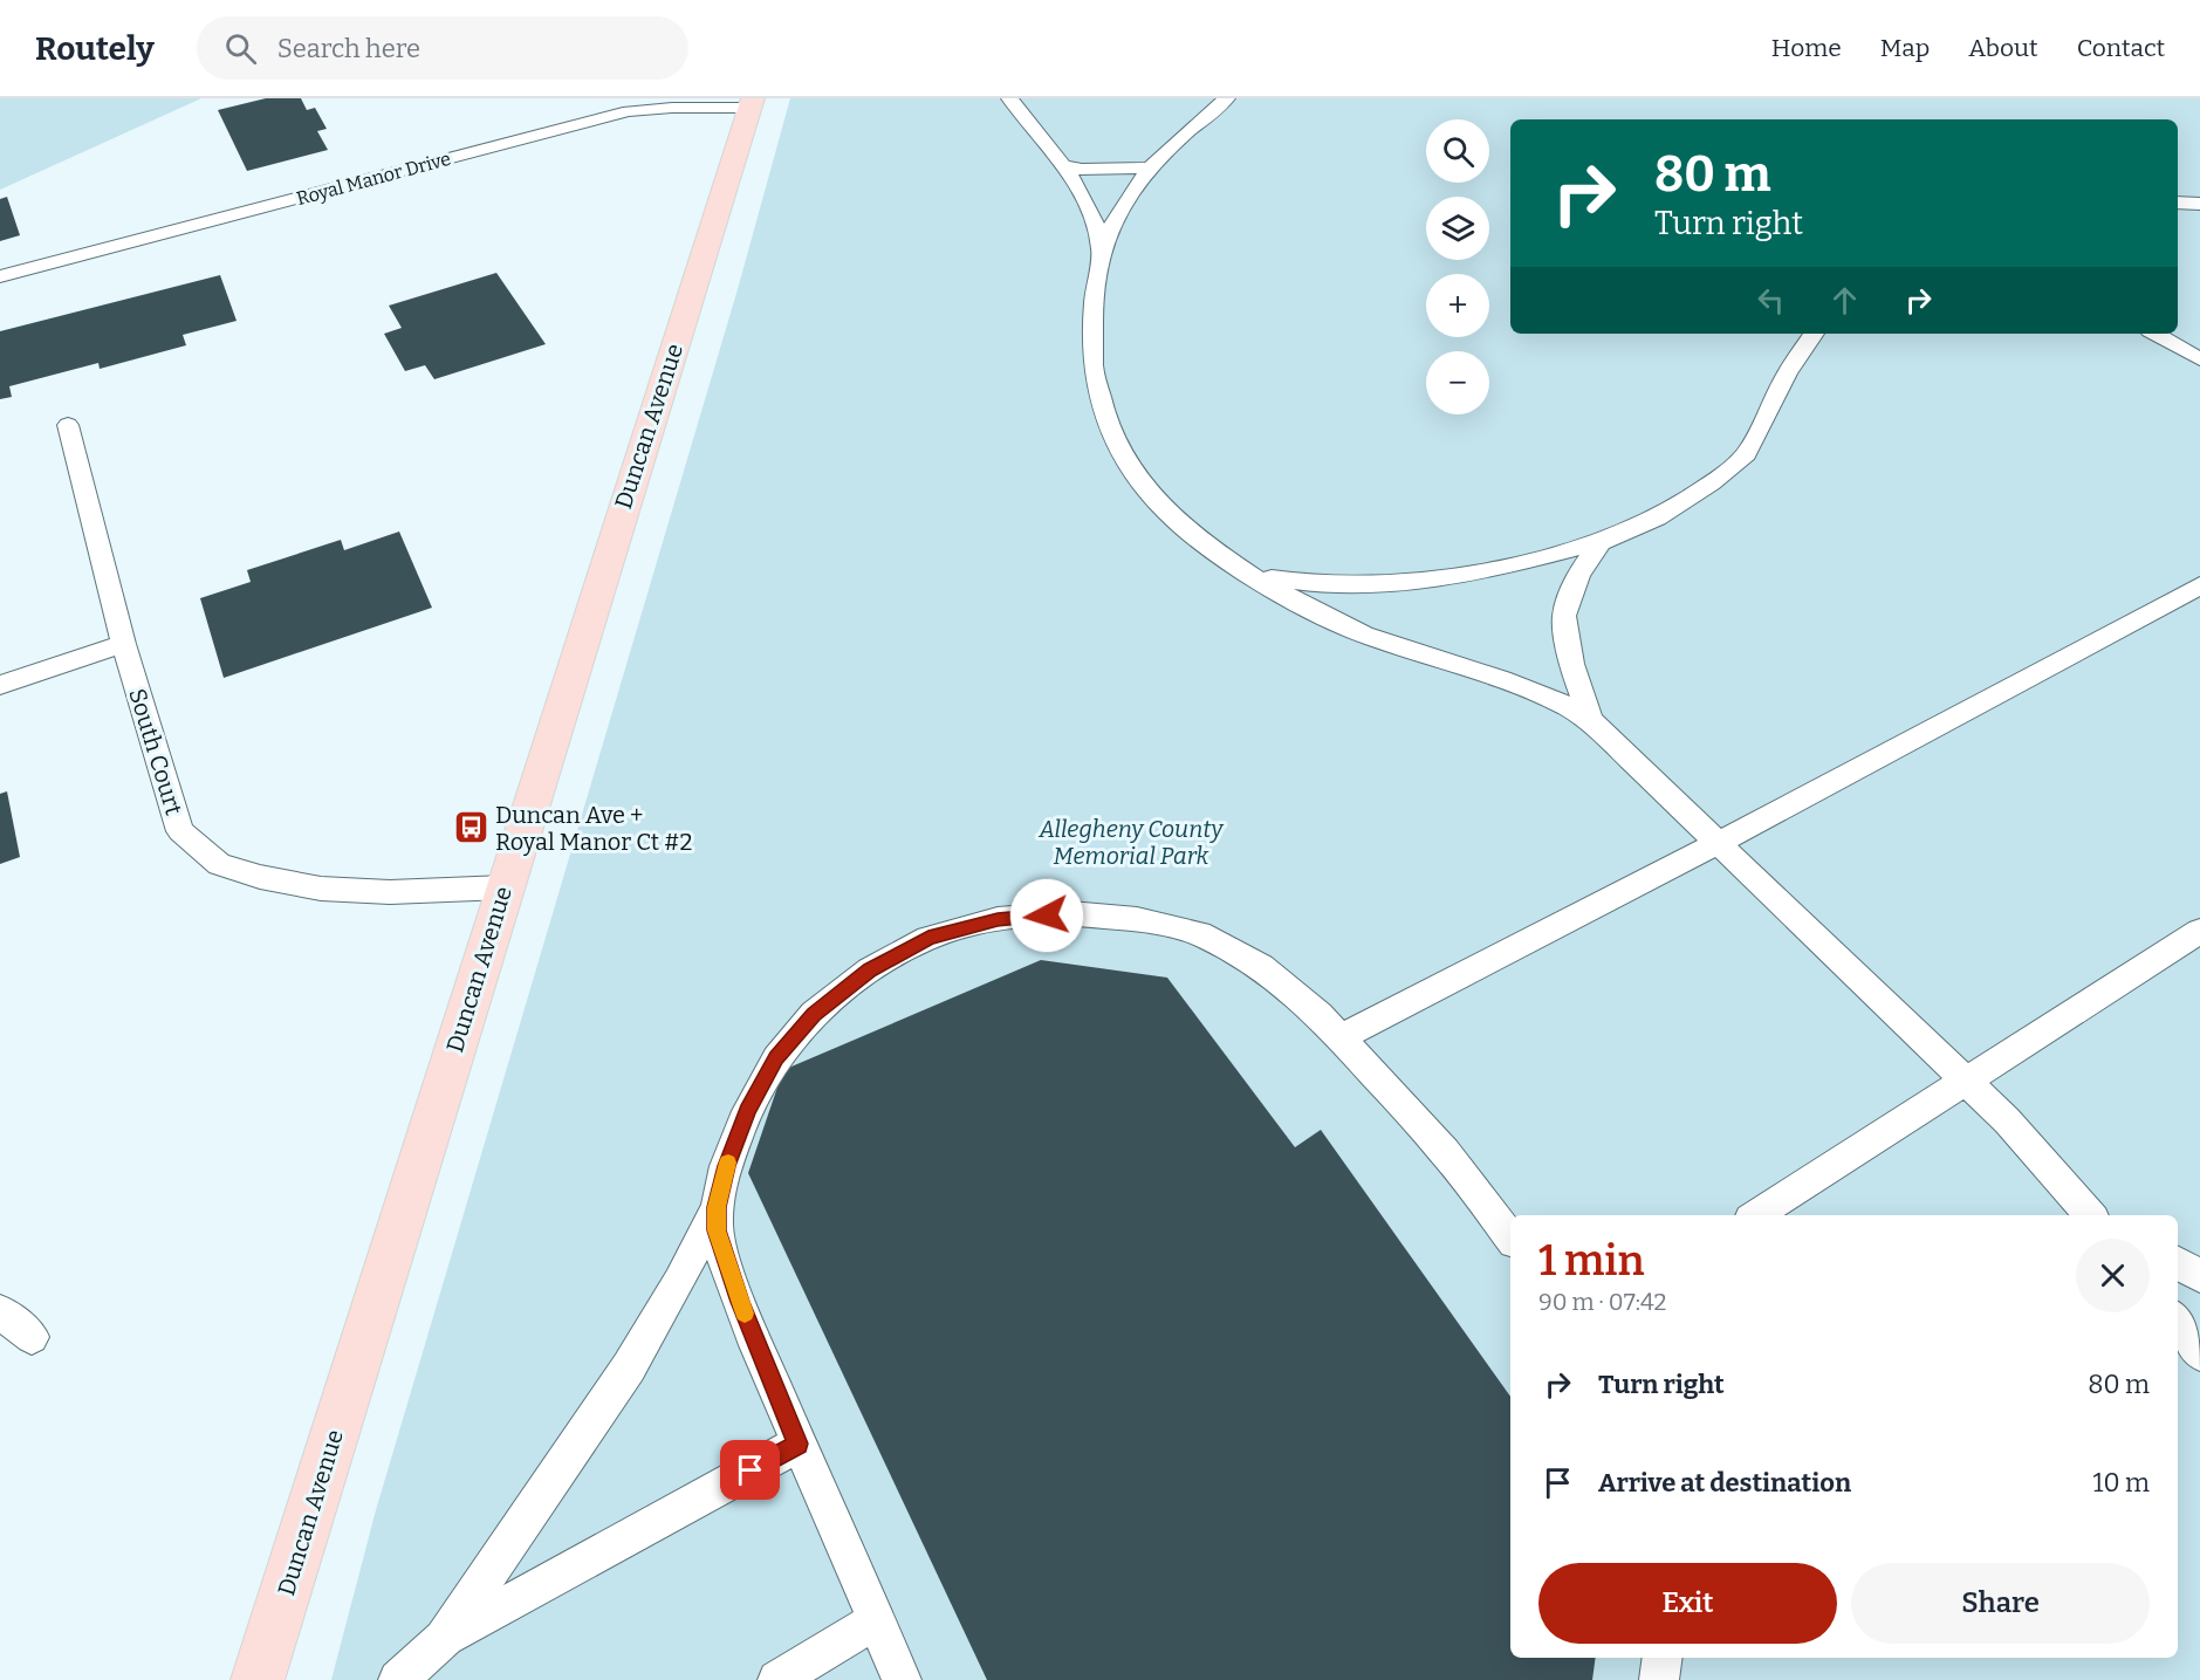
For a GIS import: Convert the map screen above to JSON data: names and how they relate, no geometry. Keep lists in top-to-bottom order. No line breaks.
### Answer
{"streets":{"main road":["Duncan Avenue"],"lane":["Royal Manor Drive","South Court"]},"crossings":[["Royal Manor Drive","Duncan Avenue"],["Duncan Avenue","South Court"]],"parks":["Allegheny County Memorial Park"],"places":{"bus stop":["Duncan Ave + Royal Manor Ct #2"]},"page":{"header":"Routely","search":"Search here","nav":["Home","Map","About","Contact"],"map_buttons":["+","−"],"turn":["80 m","Turn right"],"heading":["1 min","90 m · 07:42"],"list":[{"name":"Turn right","value":"80 m"},{"name":"Arrive at destination","value":"10 m"}],"buttons":["Exit","Share"]}}
